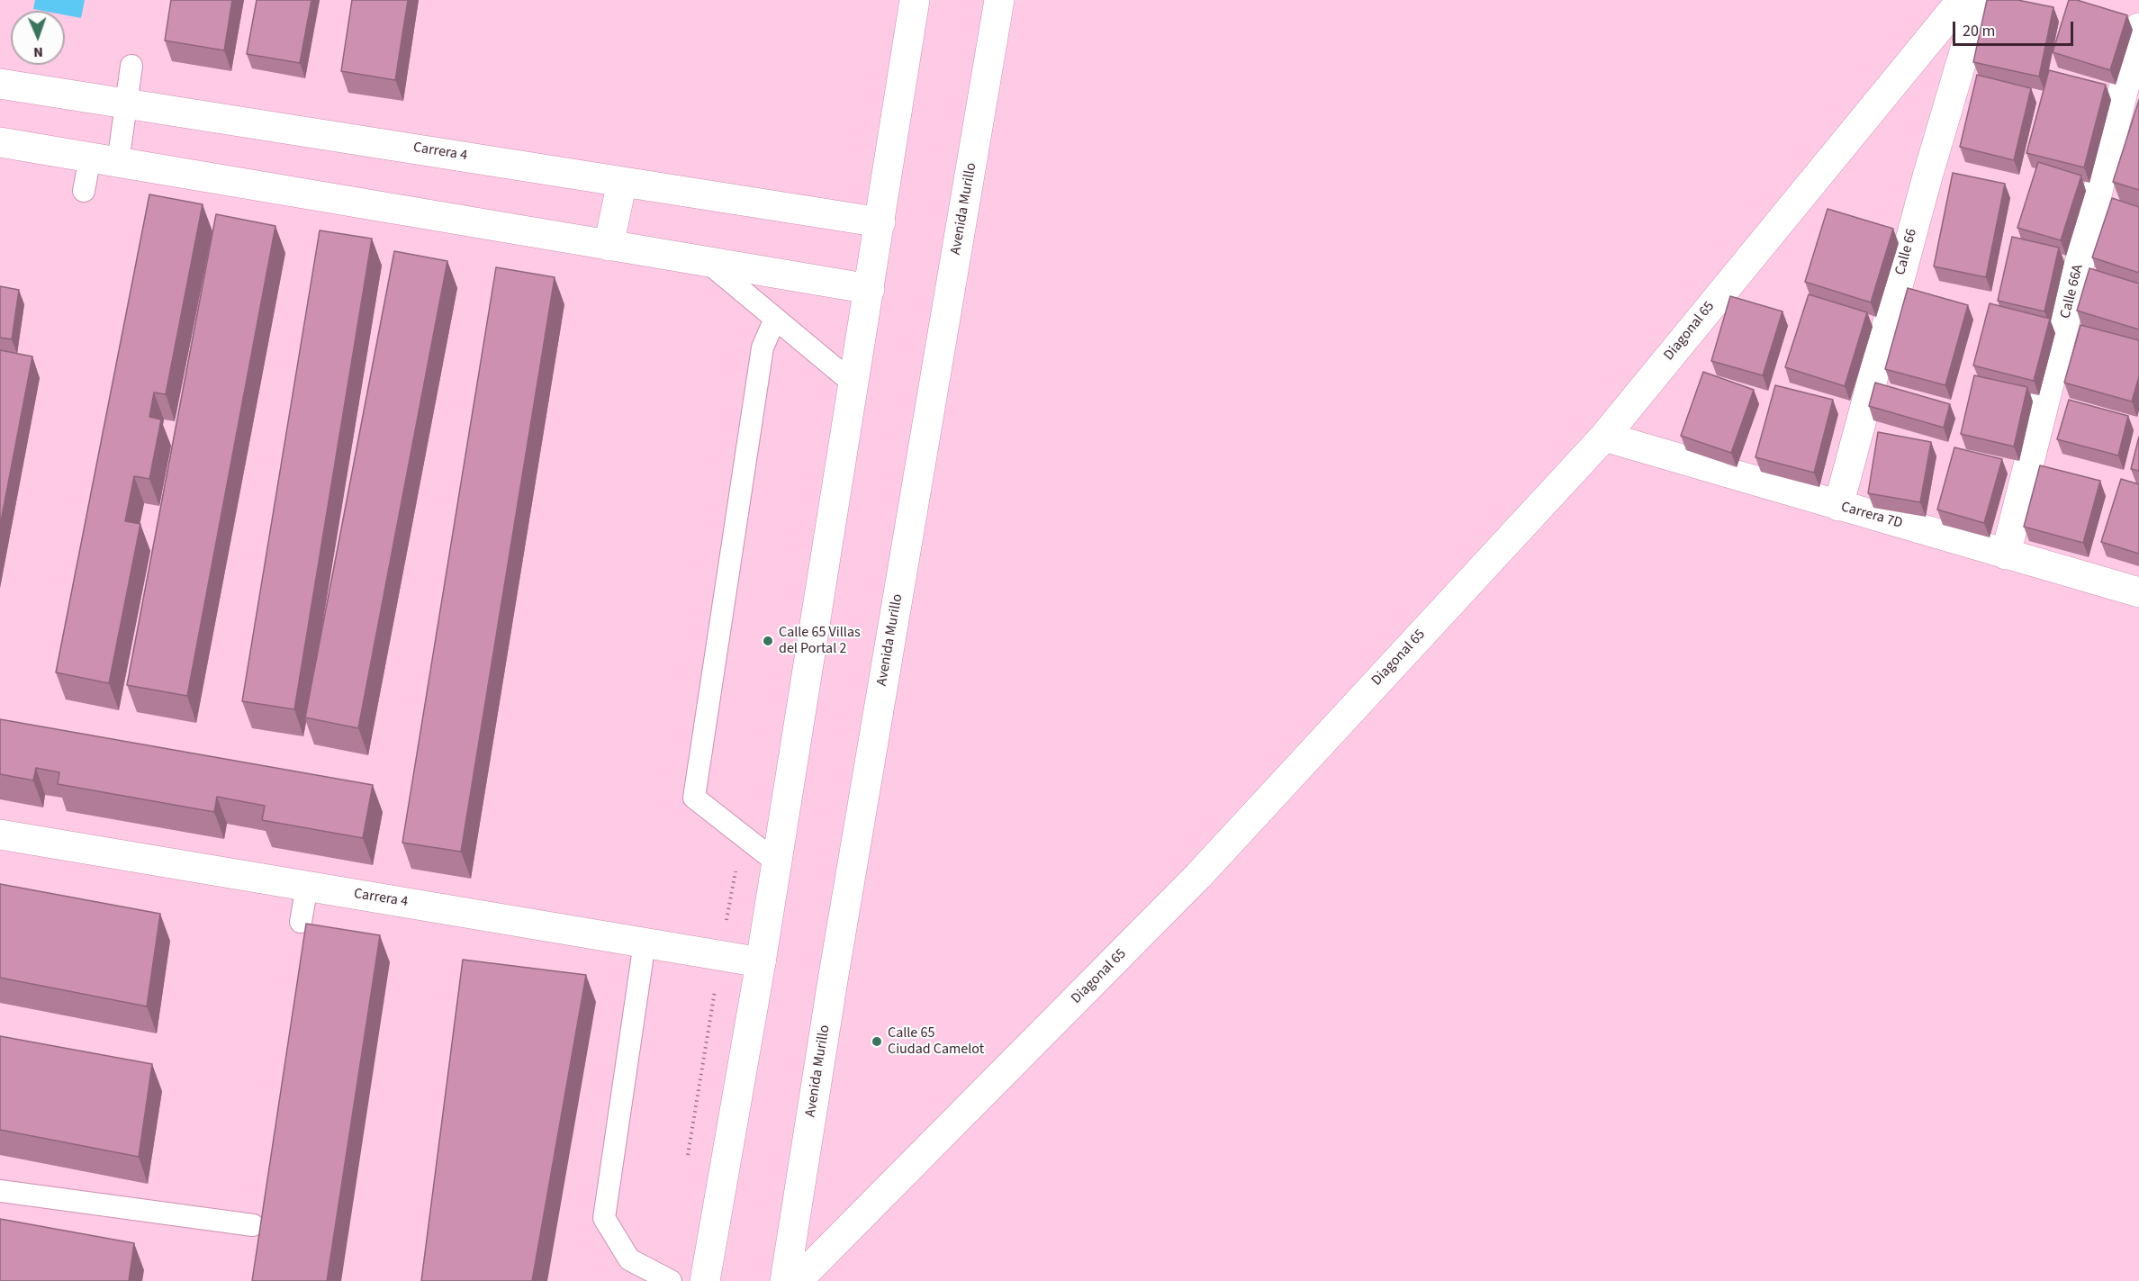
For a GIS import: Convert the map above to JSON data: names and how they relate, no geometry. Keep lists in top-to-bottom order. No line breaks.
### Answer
{"streets":{"street":["Carrera 4","Avenida Murillo","Calle 66","Calle 66A","Diagonal 65","Carrera 7D"]},"crossings":[["Calle 66","Carrera 7D"],["Calle 66A","Carrera 7D"],["Diagonal 65","Carrera 7D"]],"places":["Calle 65 Villas del Portal 2","Calle 65 Ciudad Camelot"],"scale_bar":"20 m","north":"bottom"}
